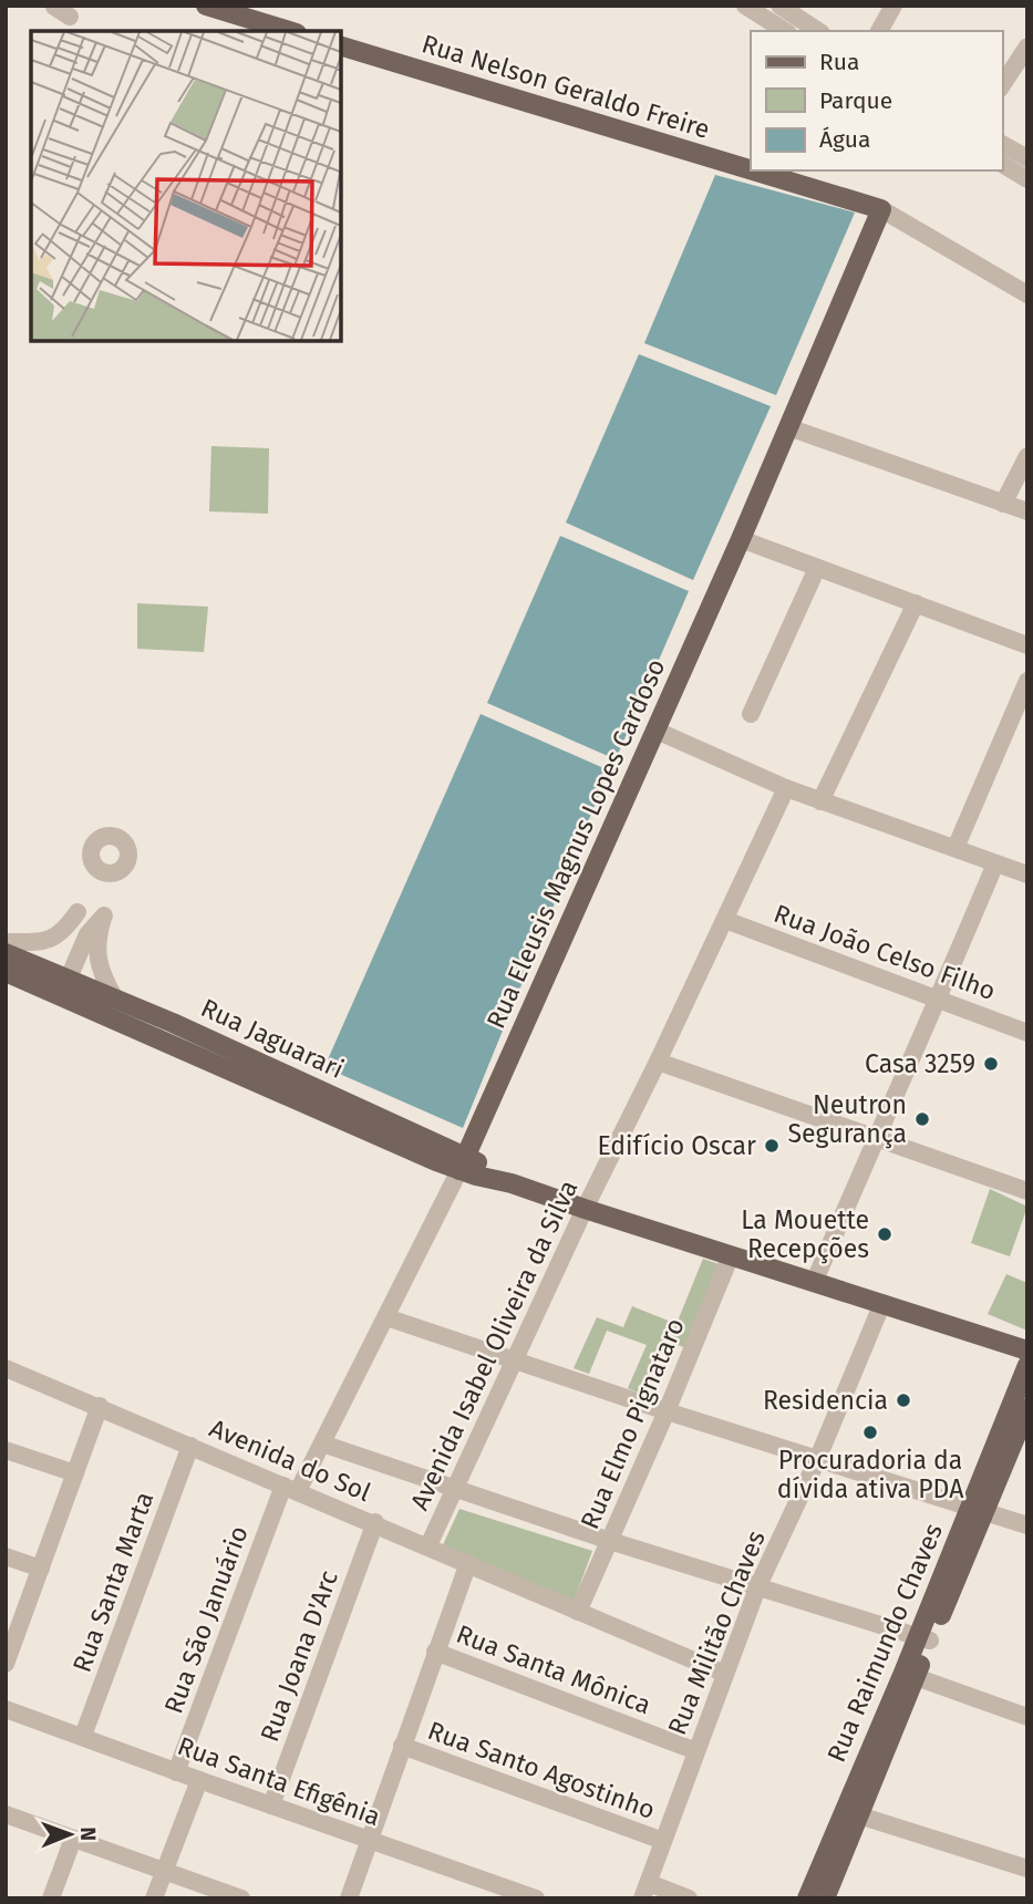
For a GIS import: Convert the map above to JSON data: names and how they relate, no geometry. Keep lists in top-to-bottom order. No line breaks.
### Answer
{"streets":{"main road":["Rua Nelson Geraldo Freire","Rua Eleusis Magnus Lopes Cardoso","Rua Jaguarari","Rua Raimundo Chaves"],"street":["Rua João Celso Filho","Avenida Isabel Oliveira da Silva","Rua Elmo Pignataro","Avenida do Sol","Rua Santa Marta","Rua São Januário","Rua Militão Chaves","Rua Joana D'Arc","Rua Santa Mônica","Rua Santo Agostinho","Rua Santa Efigênia"]},"crossings":[["Rua Nelson Geraldo Freire","Rua Eleusis Magnus Lopes Cardoso"],["Rua Eleusis Magnus Lopes Cardoso","Rua Jaguarari"],["Rua Eleusis Magnus Lopes Cardoso","Avenida do Sol"],["Rua Eleusis Magnus Lopes Cardoso","Rua São Januário"],["Rua João Celso Filho","Avenida Isabel Oliveira da Silva"],["Rua Jaguarari","Avenida Isabel Oliveira da Silva"],["Rua Jaguarari","Rua Elmo Pignataro"],["Rua Jaguarari","Rua Militão Chaves"],["Avenida Isabel Oliveira da Silva","Avenida do Sol"],["Rua Elmo Pignataro","Avenida do Sol"],["Avenida do Sol","Rua Santa Marta"],["Avenida do Sol","Rua São Januário"],["Avenida do Sol","Rua Militão Chaves"],["Avenida do Sol","Rua Joana D'Arc"],["Rua Santa Marta","Rua Santa Efigênia"],["Rua São Januário","Rua Santa Efigênia"],["Rua Militão Chaves","Rua Santa Mônica"],["Rua Militão Chaves","Rua Santo Agostinho"],["Rua Joana D'Arc","Rua Santa Efigênia"]],"places":["Casa 3259","Neutron Segurança","Edifício Oscar","La Mouette Recepções","Residencia","Procuradoria da dívida ativa PDA"],"legend":["Rua","Parque","Água"],"north":"right"}
